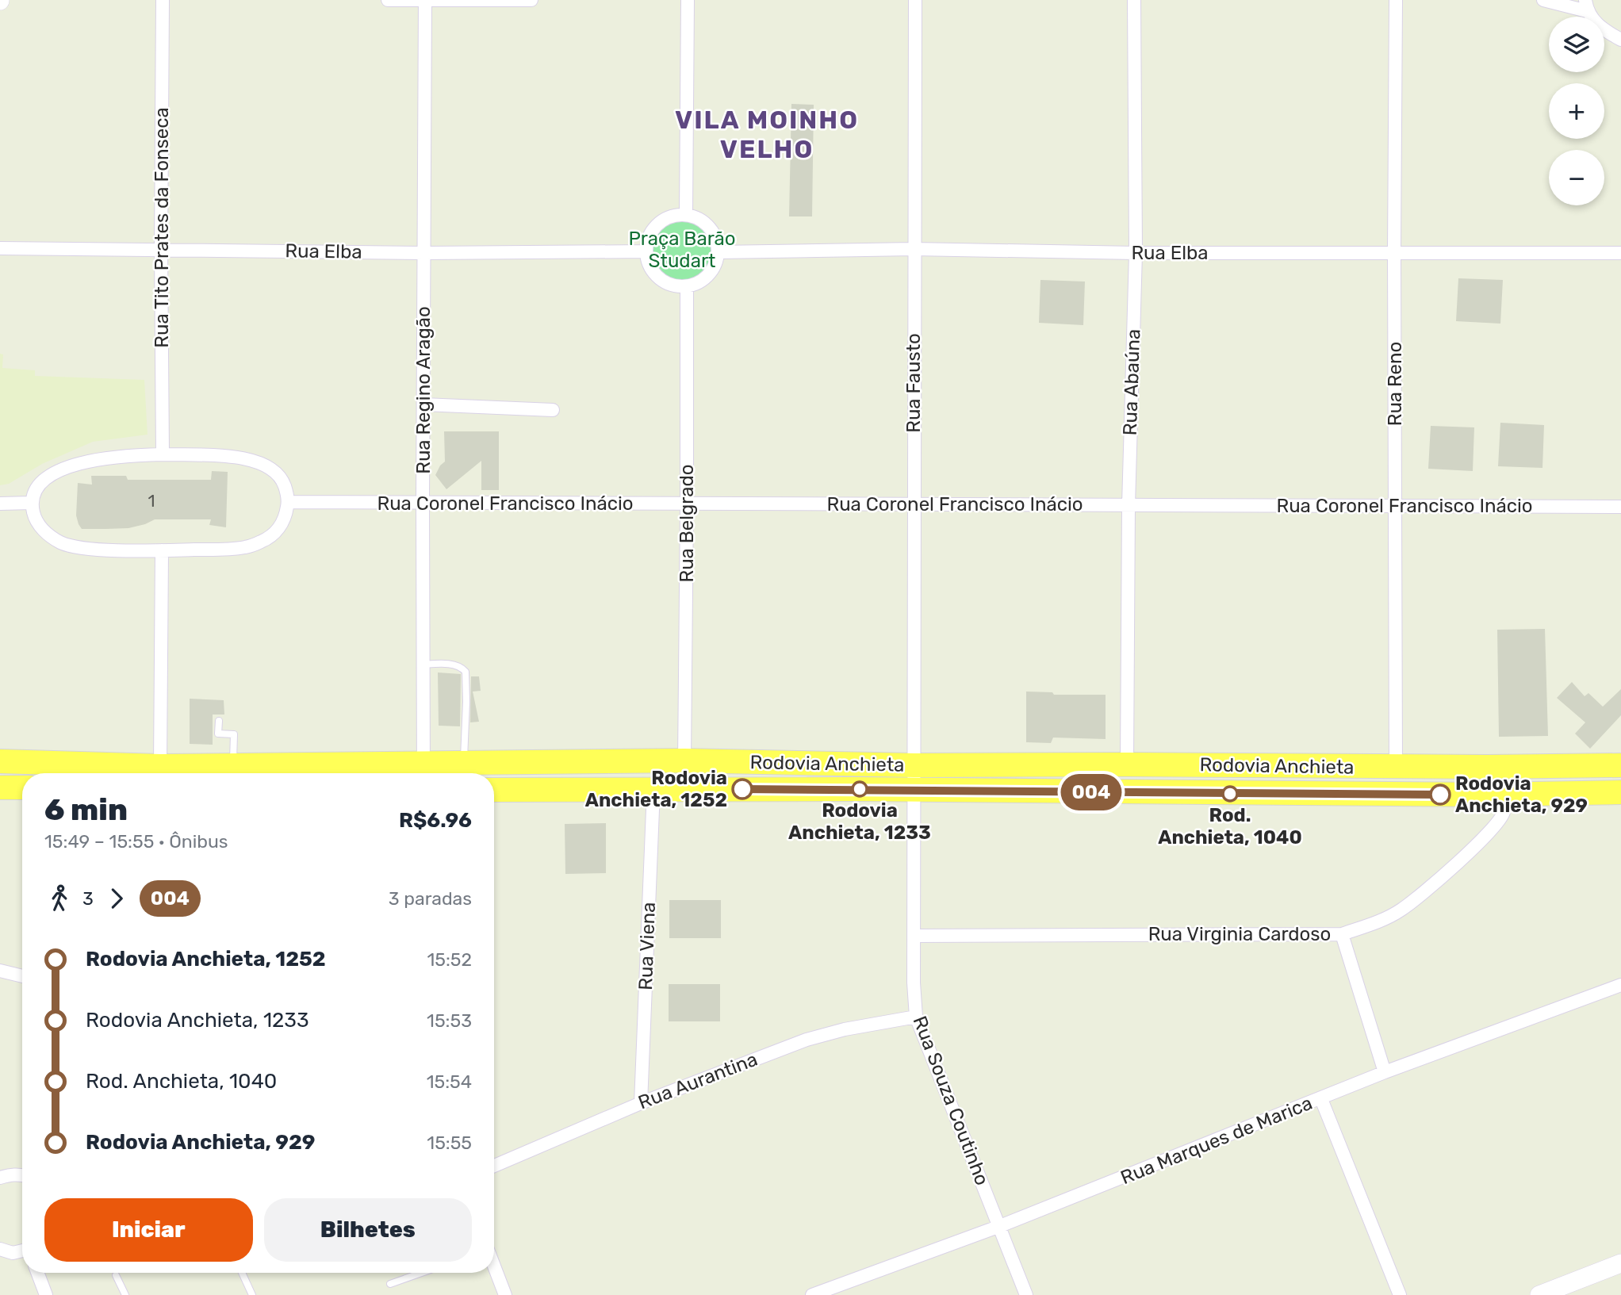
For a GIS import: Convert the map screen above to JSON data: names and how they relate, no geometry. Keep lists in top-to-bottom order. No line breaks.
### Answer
{"streets":{"highway":["Rodovia Anchieta"],"street":["Rua Tito Prates da Fonseca","Rua Elba","Rua Abaúna","Rua Fausto","Rua Reno","Rua Regino Aragão","Rua Coronel Francisco Inácio","Rua Belgrado","Rua Virginia Cardoso","Rua Viena","Rua Aurantina","Rua Souza Coutinho","Rua Marques de Marica"]},"crossings":[["Rua Tito Prates da Fonseca","Rua Elba"],["Rua Elba","Rua Abaúna"],["Rua Elba","Rua Fausto"],["Rua Elba","Rua Reno"],["Rua Elba","Rua Regino Aragão"],["Rua Elba","Rua Belgrado"],["Rua Abaúna","Rua Coronel Francisco Inácio"],["Rua Abaúna","Rodovia Anchieta"],["Rua Fausto","Rua Coronel Francisco Inácio"],["Rua Fausto","Rodovia Anchieta"],["Rua Fausto","Rua Souza Coutinho"],["Rua Reno","Rua Coronel Francisco Inácio"],["Rua Reno","Rodovia Anchieta"],["Rua Regino Aragão","Rua Coronel Francisco Inácio"],["Rua Regino Aragão","Rodovia Anchieta"],["Rua Coronel Francisco Inácio","Rua Belgrado"],["Rua Belgrado","Rodovia Anchieta"],["Rodovia Anchieta","Rua Virginia Cardoso"],["Rodovia Anchieta","Rua Viena"],["Rodovia Anchieta","Rua Souza Coutinho"],["Rua Virginia Cardoso","Rua Souza Coutinho"],["Rua Viena","Rua Aurantina"],["Rua Aurantina","Rua Souza Coutinho"],["Rua Souza Coutinho","Rua Marques de Marica"]],"districts":["VILA MOINHO VELHO"],"parks":["Praça Barão Studart"],"places":["Rodovia Anchieta, 1252","Rodovia Anchieta, 1233","Rod. Anchieta, 1040","Rodovia Anchieta, 929"],"lines":["bus line 004"],"house_numbers":["1"],"page":{"on_map":"004","map_buttons":["+","−"],"heading":["6 min","15:49 – 15:55 · Ônibus","R$6.96"],"legs":["3","004","3 paradas"],"list":[{"name":"Rodovia Anchieta, 1252","value":"15:52"},{"name":"Rodovia Anchieta, 1233","value":"15:53"},{"name":"Rod. Anchieta, 1040","value":"15:54"},{"name":"Rodovia Anchieta, 929","value":"15:55"}],"buttons":["Iniciar","Bilhetes"]}}
